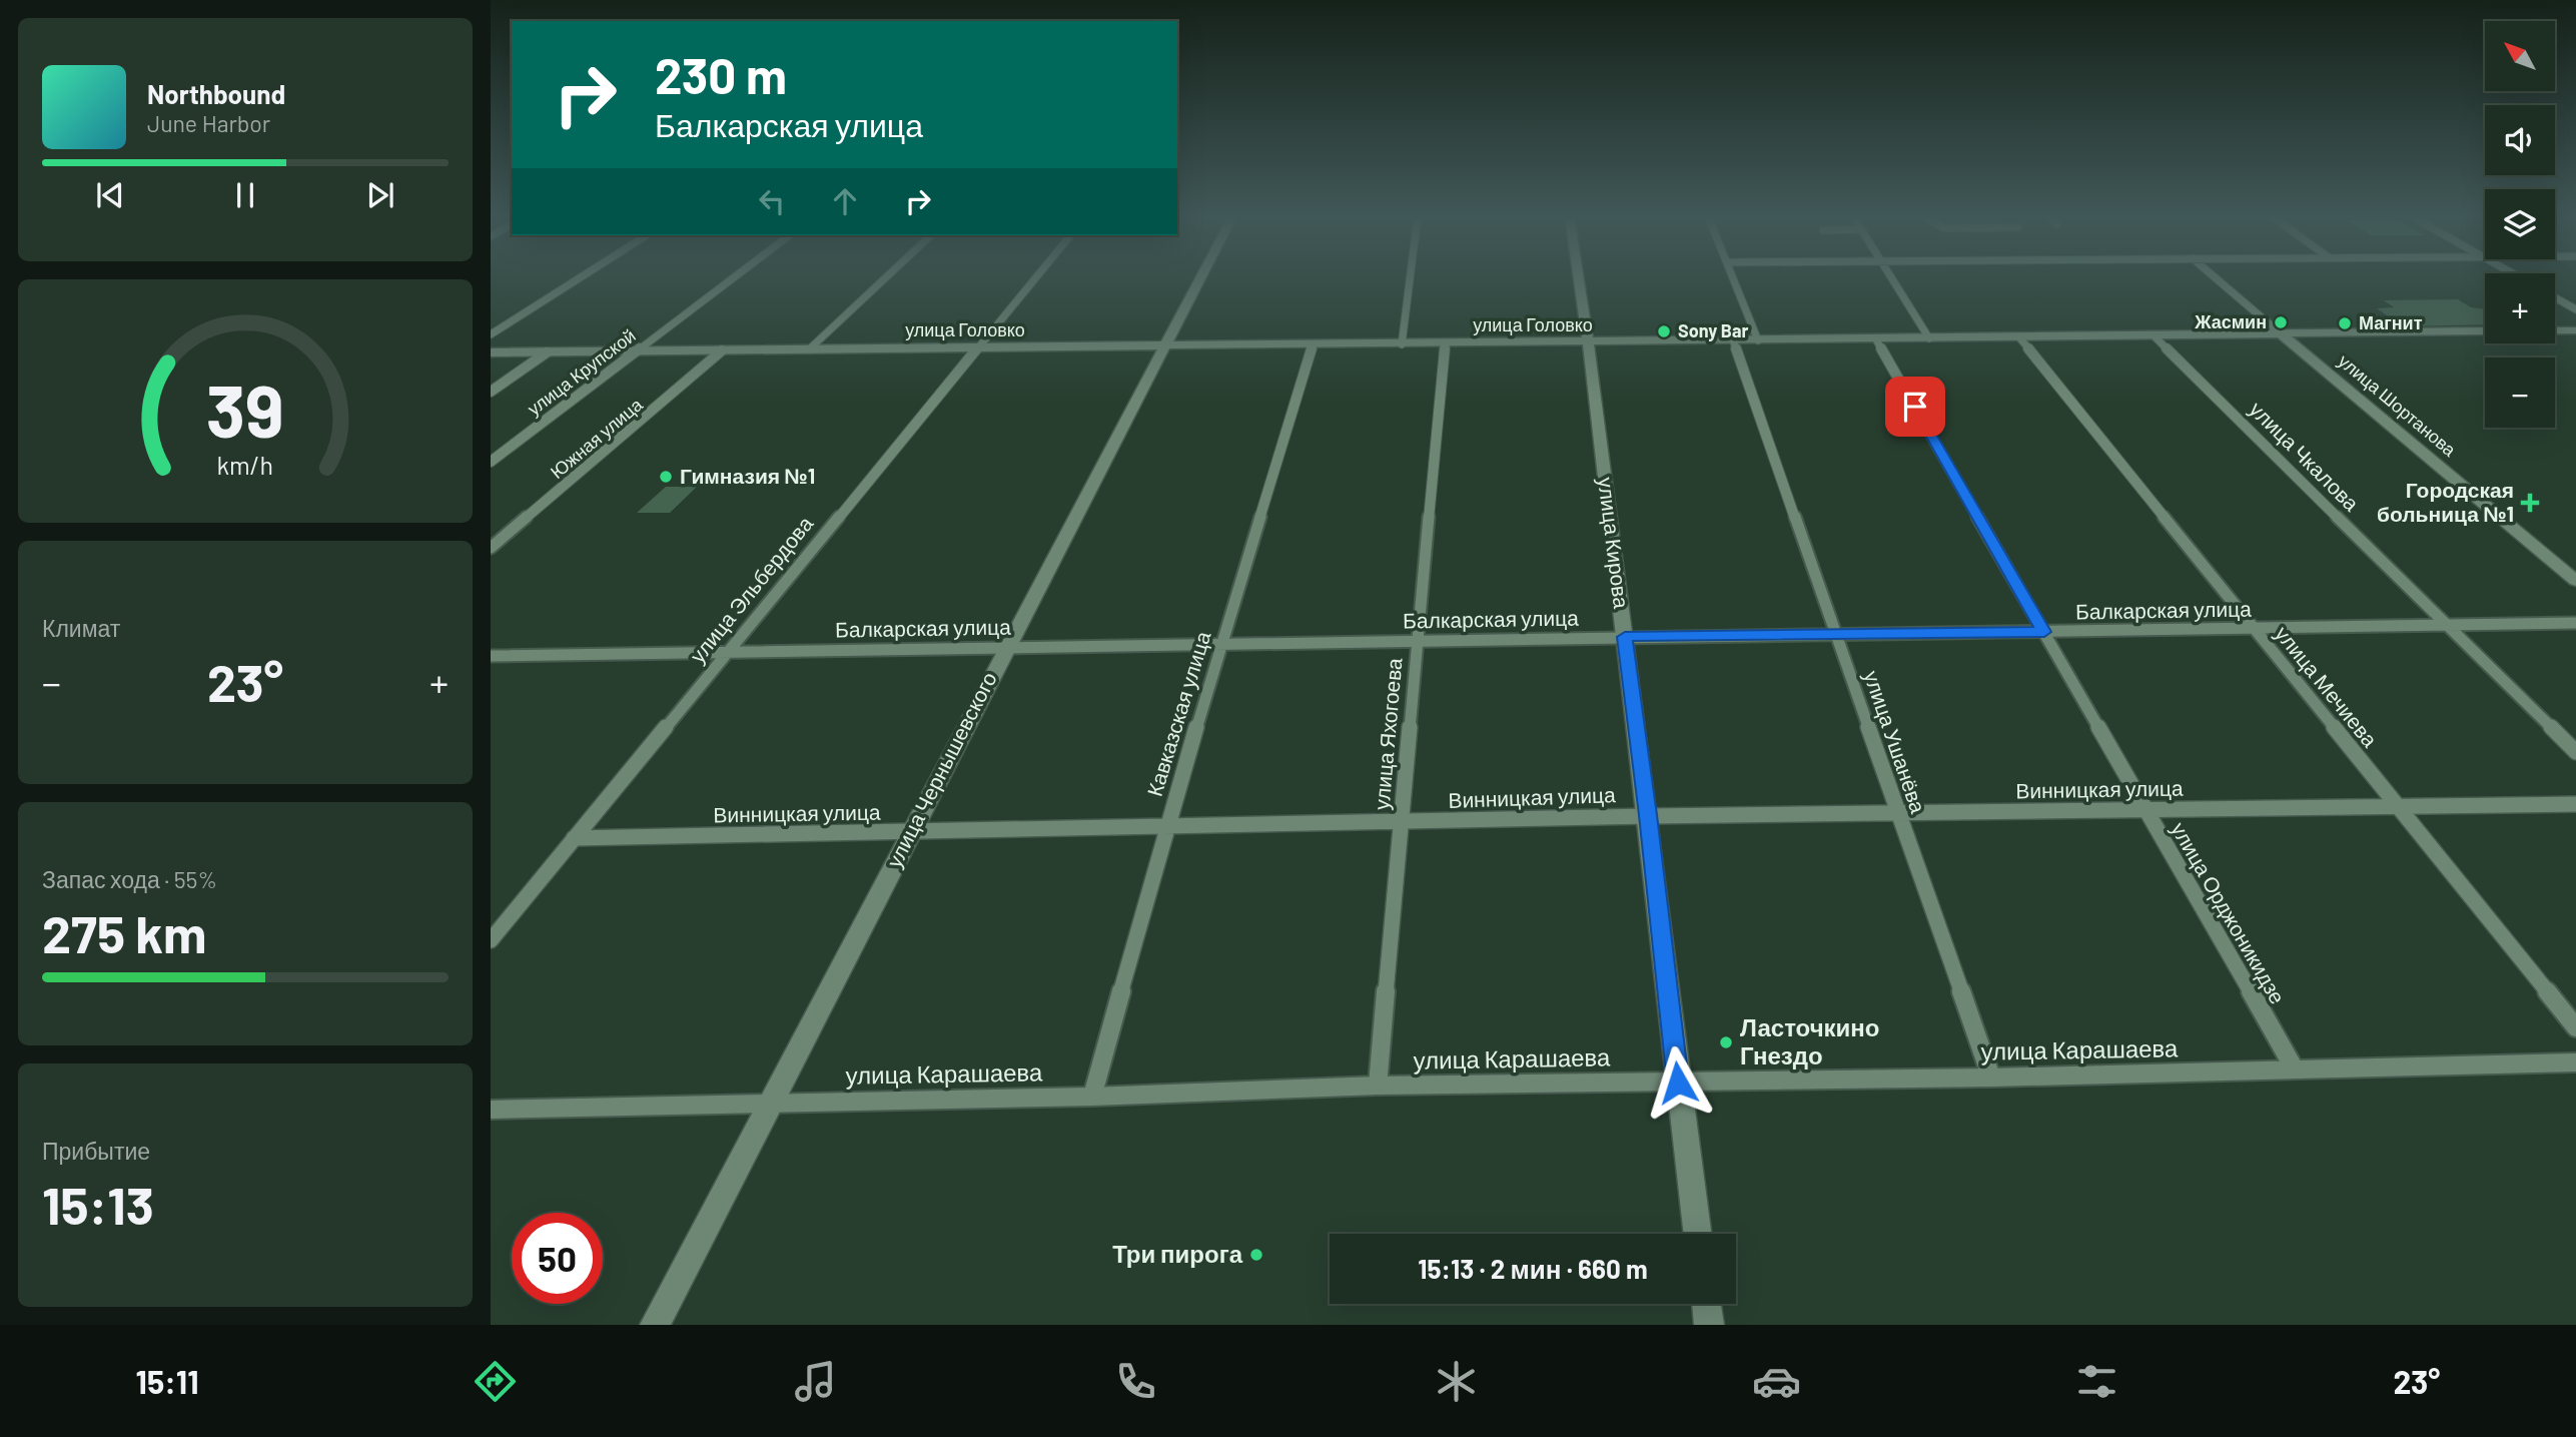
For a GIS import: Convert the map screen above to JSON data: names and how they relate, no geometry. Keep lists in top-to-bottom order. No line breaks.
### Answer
{"streets":{"street":["улица Головко","улица Крупской","улица Шортанова","Южная улица","улица Чкалова","улица Кирова","улица Эльбердова","Балкарская улица","улица Мечиева","Кавказская улица","улица Яхогоева","улица Ушанёва","улица Чернышевского","Винницкая улица","улица Орджоникидзе","улица Карашаева"]},"crossings":[["улица Головко","улица Крупской"],["улица Головко","улица Шортанова"],["улица Головко","Южная улица"],["улица Головко","улица Чкалова"],["улица Головко","улица Кирова"],["улица Головко","улица Эльбердова"],["улица Головко","улица Мечиева"],["улица Головко","Кавказская улица"],["улица Головко","улица Яхогоева"],["улица Головко","улица Ушанёва"],["улица Головко","улица Чернышевского"],["улица Головко","улица Орджоникидзе"],["улица Чкалова","Балкарская улица"],["улица Кирова","Балкарская улица"],["улица Кирова","Винницкая улица"],["улица Кирова","улица Карашаева"],["улица Эльбердова","Балкарская улица"],["улица Эльбердова","Винницкая улица"],["Балкарская улица","улица Мечиева"],["Балкарская улица","Кавказская улица"],["Балкарская улица","улица Яхогоева"],["Балкарская улица","улица Ушанёва"],["Балкарская улица","улица Чернышевского"],["Балкарская улица","улица Орджоникидзе"],["улица Мечиева","Винницкая улица"],["Кавказская улица","Винницкая улица"],["Кавказская улица","улица Карашаева"],["улица Яхогоева","Винницкая улица"],["улица Яхогоева","улица Карашаева"],["улица Ушанёва","Винницкая улица"],["улица Ушанёва","улица Карашаева"],["улица Чернышевского","Винницкая улица"],["улица Чернышевского","улица Карашаева"],["Винницкая улица","улица Орджоникидзе"],["улица Орджоникидзе","улица Карашаева"]],"places":{"other":["Жасмин","Магнит","Sony Bar","Гимназия №1","Ласточкино Гнездо","Три пирога"],"health":["Городская больница №1"]},"north":"top left","page":{"map_buttons":["+","−"],"turn":["230 m","Балкарская улица"],"song":["Northbound","June Harbor"],"tile":["Климат",["Запас хода · 55%","275 km"],["Прибытие","15:13"]],"heat":["−","23°","+"],"limit":"50","trip":"15:13 · 2 мин · 660 m","tabs":["15:11","23°"],"gauge":["39","km/h"]}}
